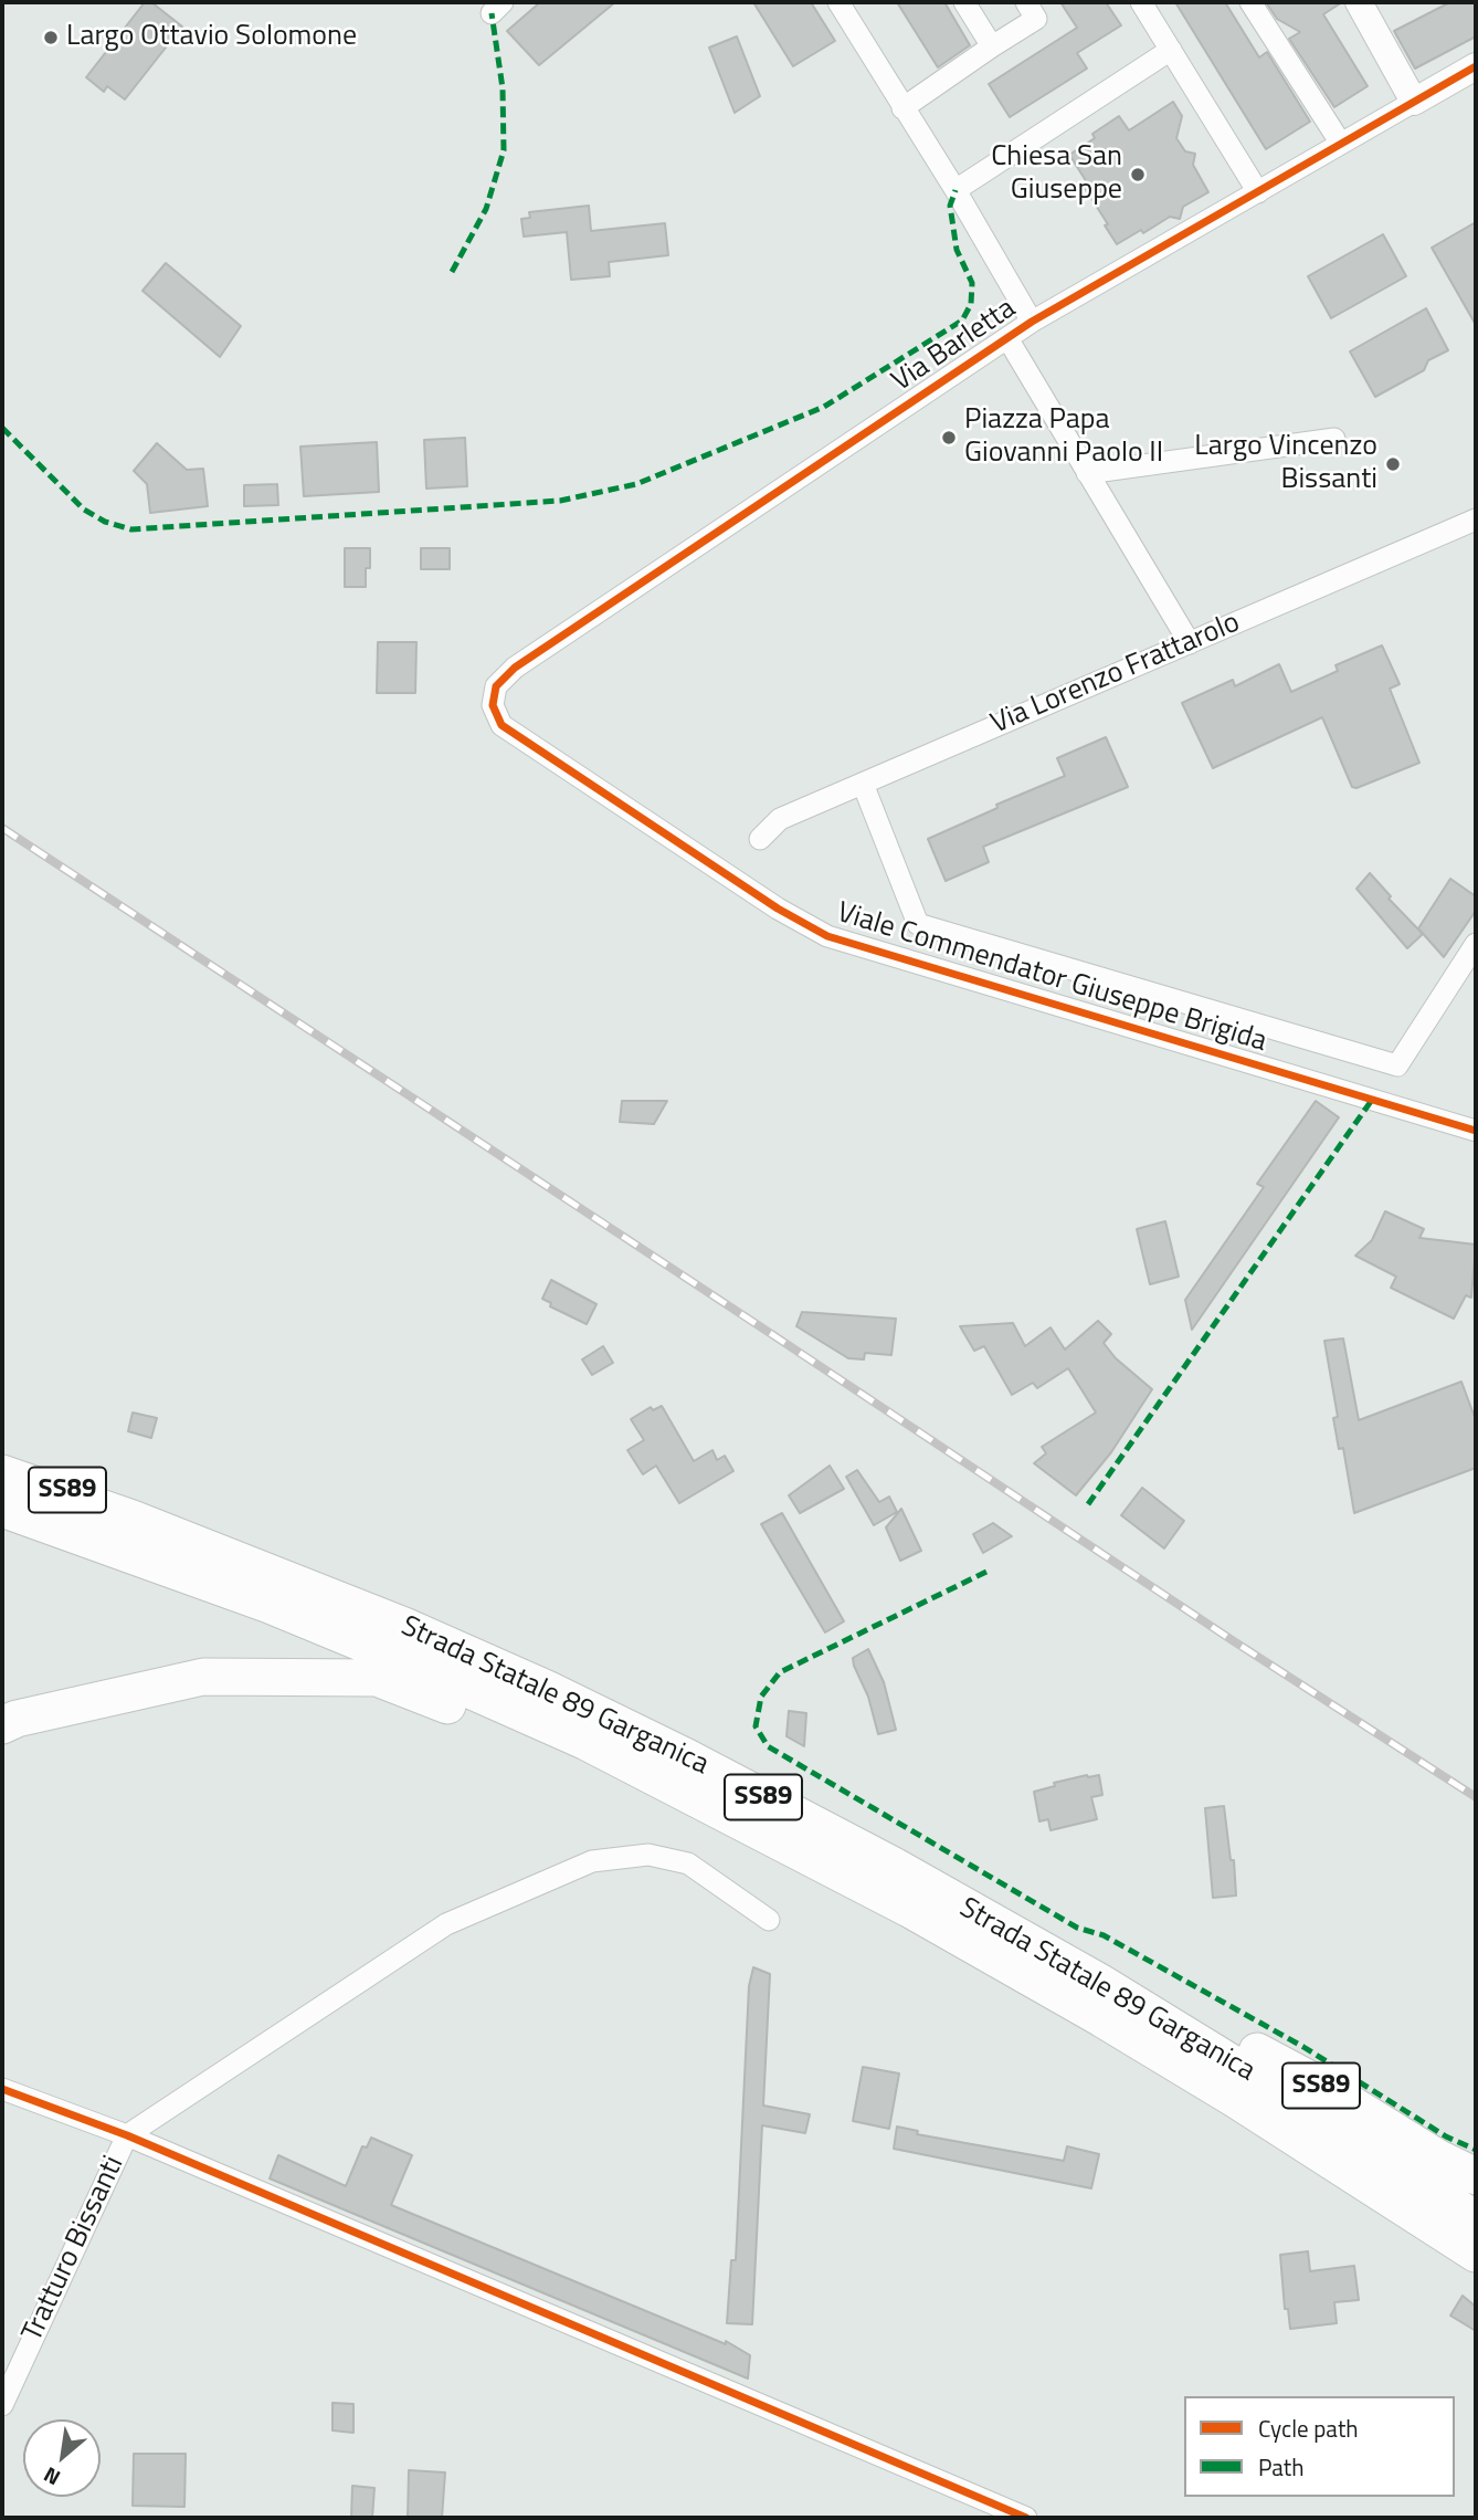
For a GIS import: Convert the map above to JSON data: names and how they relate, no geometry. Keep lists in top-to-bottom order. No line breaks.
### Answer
{"streets":{"highway":["SS89","Strada Statale 89 Garganica"],"street":["Via Barletta","Via Lorenzo Frattarolo","Viale Commendator Giuseppe Brigida","Tratturo Bissanti"]},"crossings":[["Via Barletta","Viale Commendator Giuseppe Brigida"],["SS89","Strada Statale 89 Garganica"]],"places":["Largo Ottavio Solomone","Chiesa San Giuseppe","Piazza Papa Giovanni Paolo II","Largo Vincenzo Bissanti"],"legend":["Cycle path","Path"],"north":"bottom left"}
